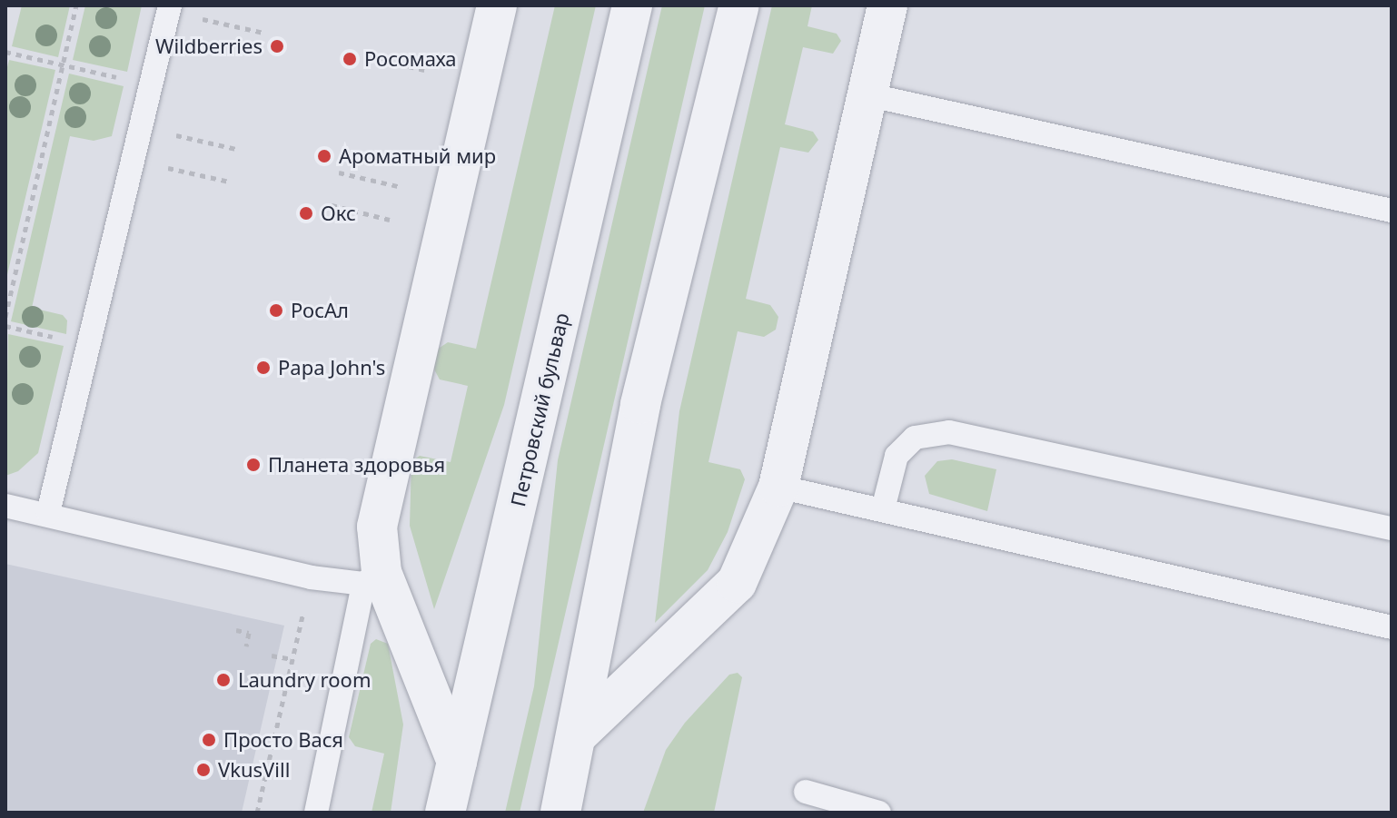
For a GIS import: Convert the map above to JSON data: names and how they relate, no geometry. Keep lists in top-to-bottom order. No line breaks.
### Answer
{"streets":{"street":["Петровский бульвар"]},"places":["Wildberries","Росомаха","Ароматный мир","Окс","РосАл","Papa John's","Планета здоровья","Laundry room","Просто Вася","VkusVill"]}
